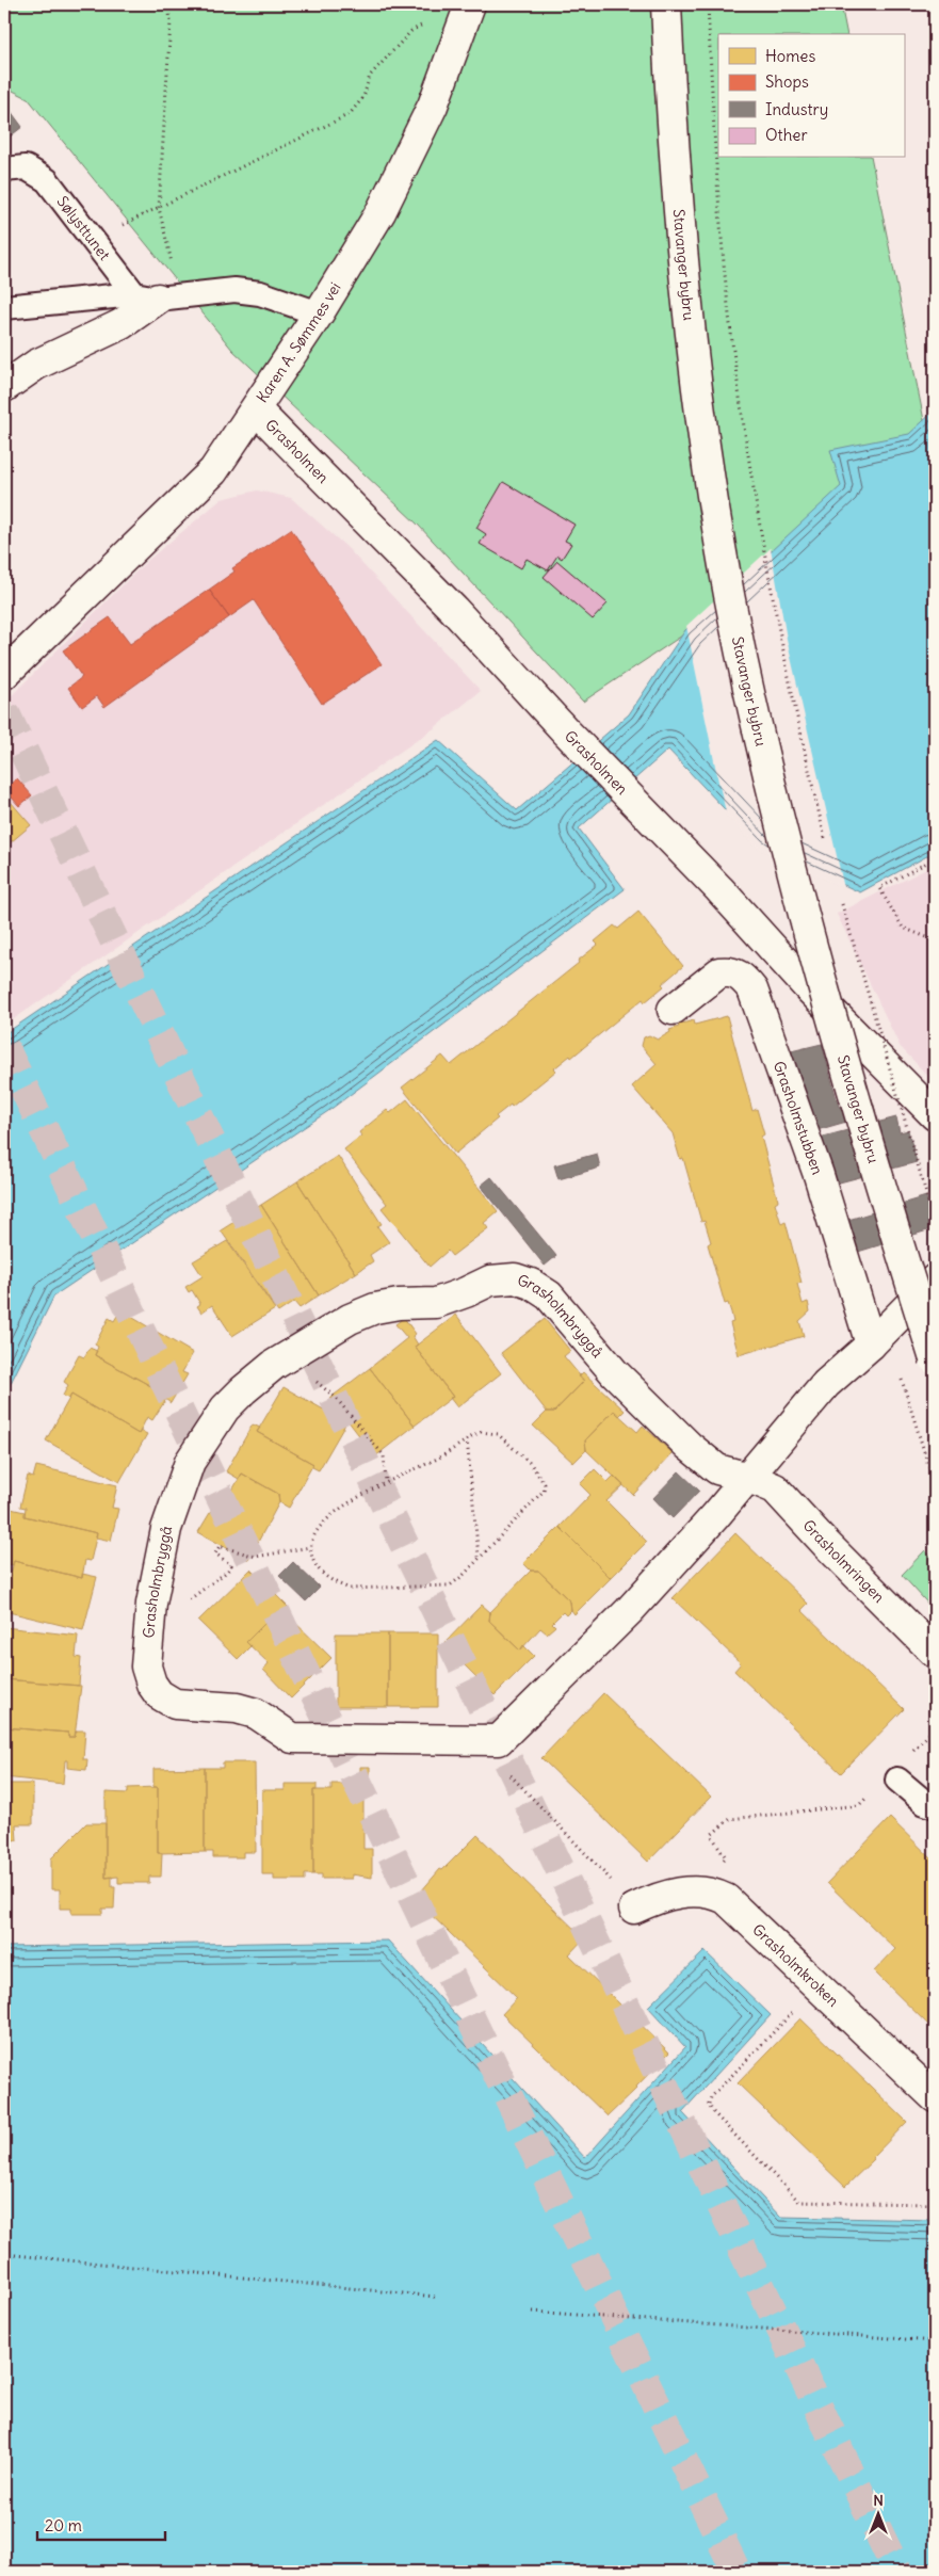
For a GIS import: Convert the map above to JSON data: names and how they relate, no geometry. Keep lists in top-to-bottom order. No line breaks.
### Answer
{"streets":{"street":["Stavanger bybru","Karen A. Sømmes vei","Grasholmen","Grasholmstubben","Grasholmbryggå","Grasholmringen","Grasholmkroken"],"lane":["Sølysttunet"]},"crossings":[["Karen A. Sømmes vei","Grasholmen"],["Grasholmbryggå","Grasholmringen"]],"legend":["Homes","Shops","Industry","Other"],"scale_bar":"20 m","north":"top"}
